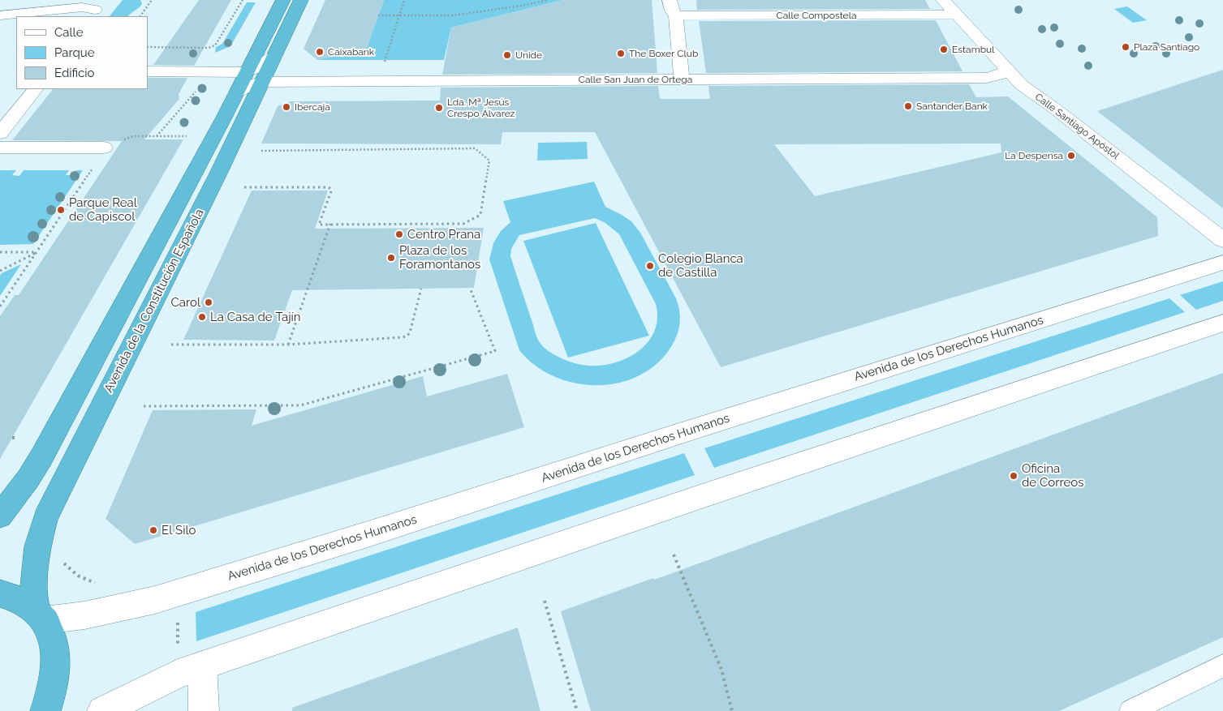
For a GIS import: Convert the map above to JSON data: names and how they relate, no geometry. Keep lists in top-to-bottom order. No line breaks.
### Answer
{"streets":{"highway":["Avenida de la Constitución Española"],"street":["Calle Compostela","Calle San Juan de Ortega","Calle Santiago Apóstol","Avenida de los Derechos Humanos"]},"crossings":[["Calle Compostela","Calle Santiago Apóstol"],["Calle San Juan de Ortega","Calle Santiago Apóstol"],["Calle San Juan de Ortega","Avenida de la Constitución Española"],["Avenida de la Constitución Española","Avenida de los Derechos Humanos"]],"places":["Plaza Santiago","Estambul","Caixabank","The Boxer Club","Unide","Santander Bank","Ibercaja","Lda. Mª Jesús Crespo Álvarez","La Despensa","Parque Real de Capiscol","Centro Prana","Plaza de los Foramontanos","Colegio Blanca de Castilla","Carol","La Casa de Tajín","Oficina de Correos","El Silo"],"legend":["Calle","Parque","Edificio"]}
